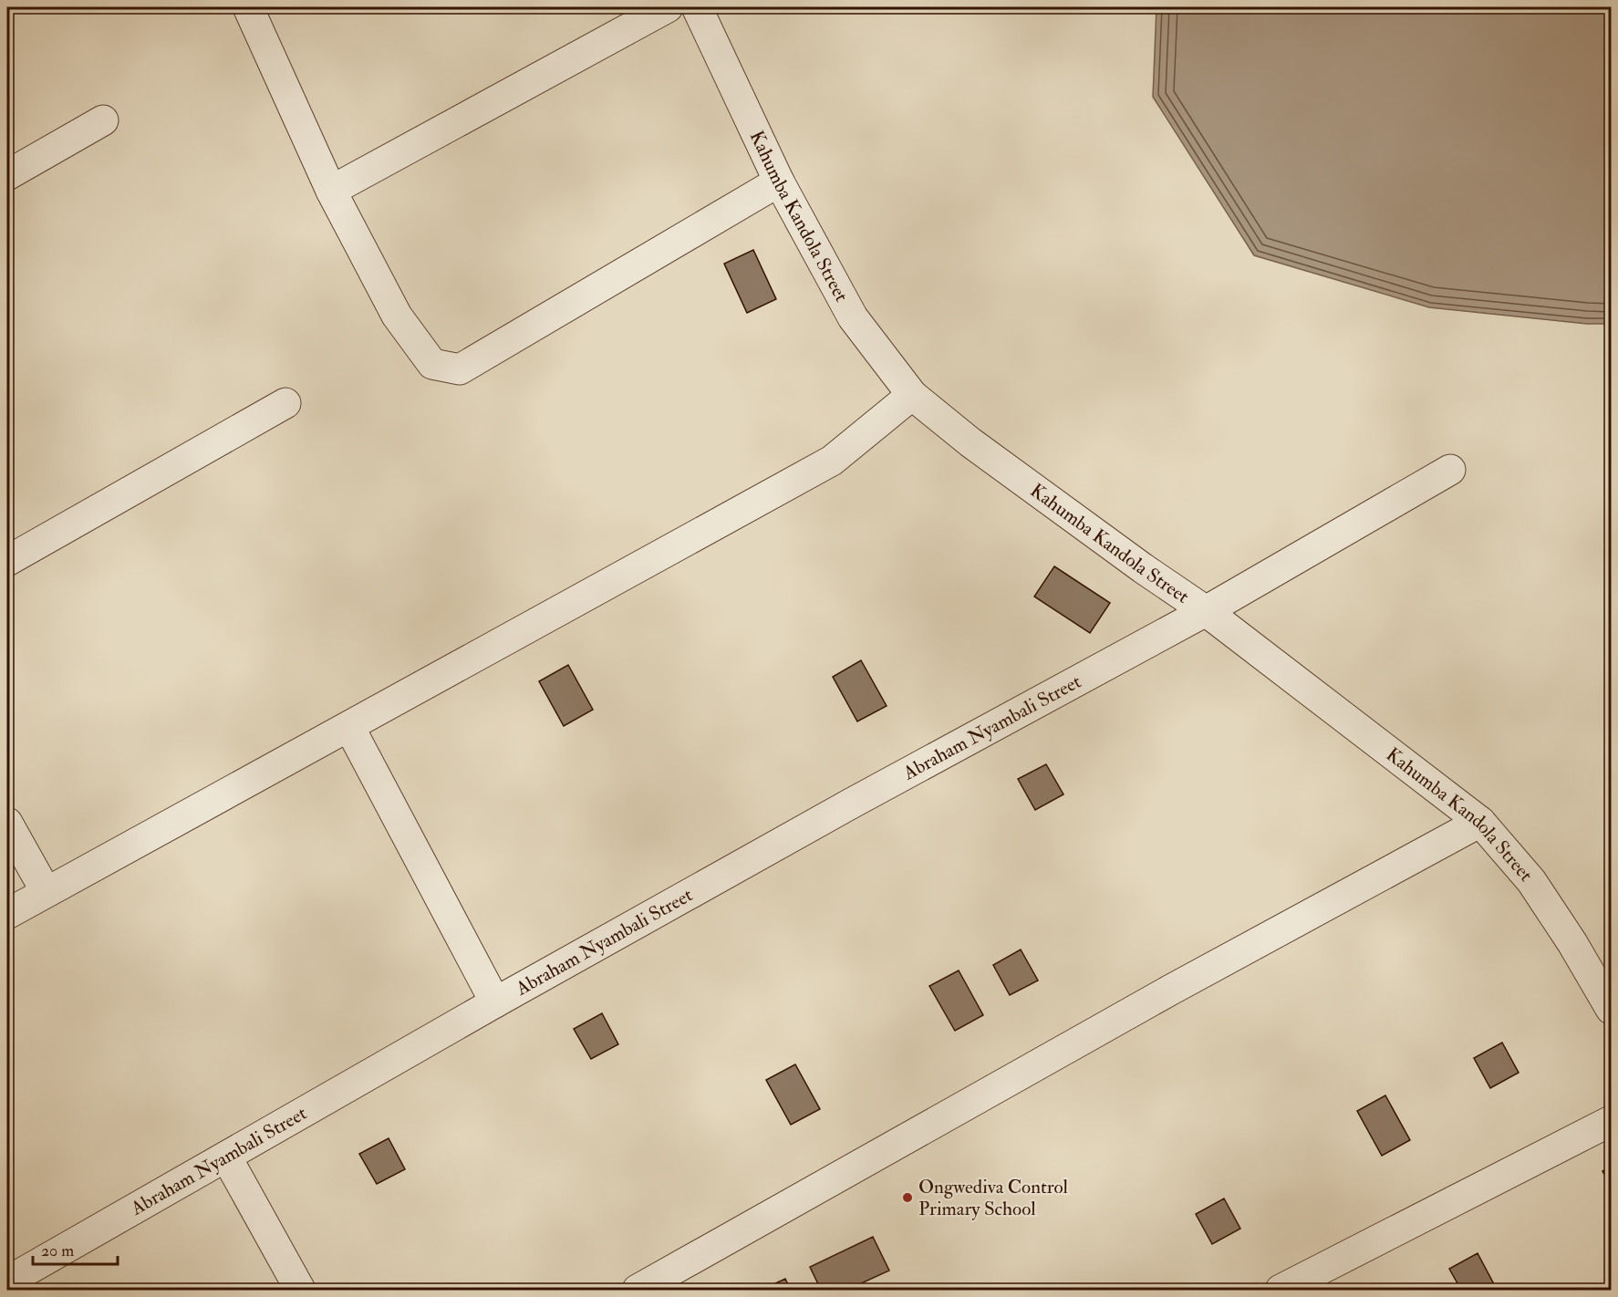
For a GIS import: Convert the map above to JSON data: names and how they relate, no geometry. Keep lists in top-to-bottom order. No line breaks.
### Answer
{"streets":{"street":["Kahumba Kandola Street","Abraham Nyambali Street"]},"crossings":[["Kahumba Kandola Street","Abraham Nyambali Street"]],"places":["Ongwediva Control Primary School"],"scale_bar":"20 m"}
